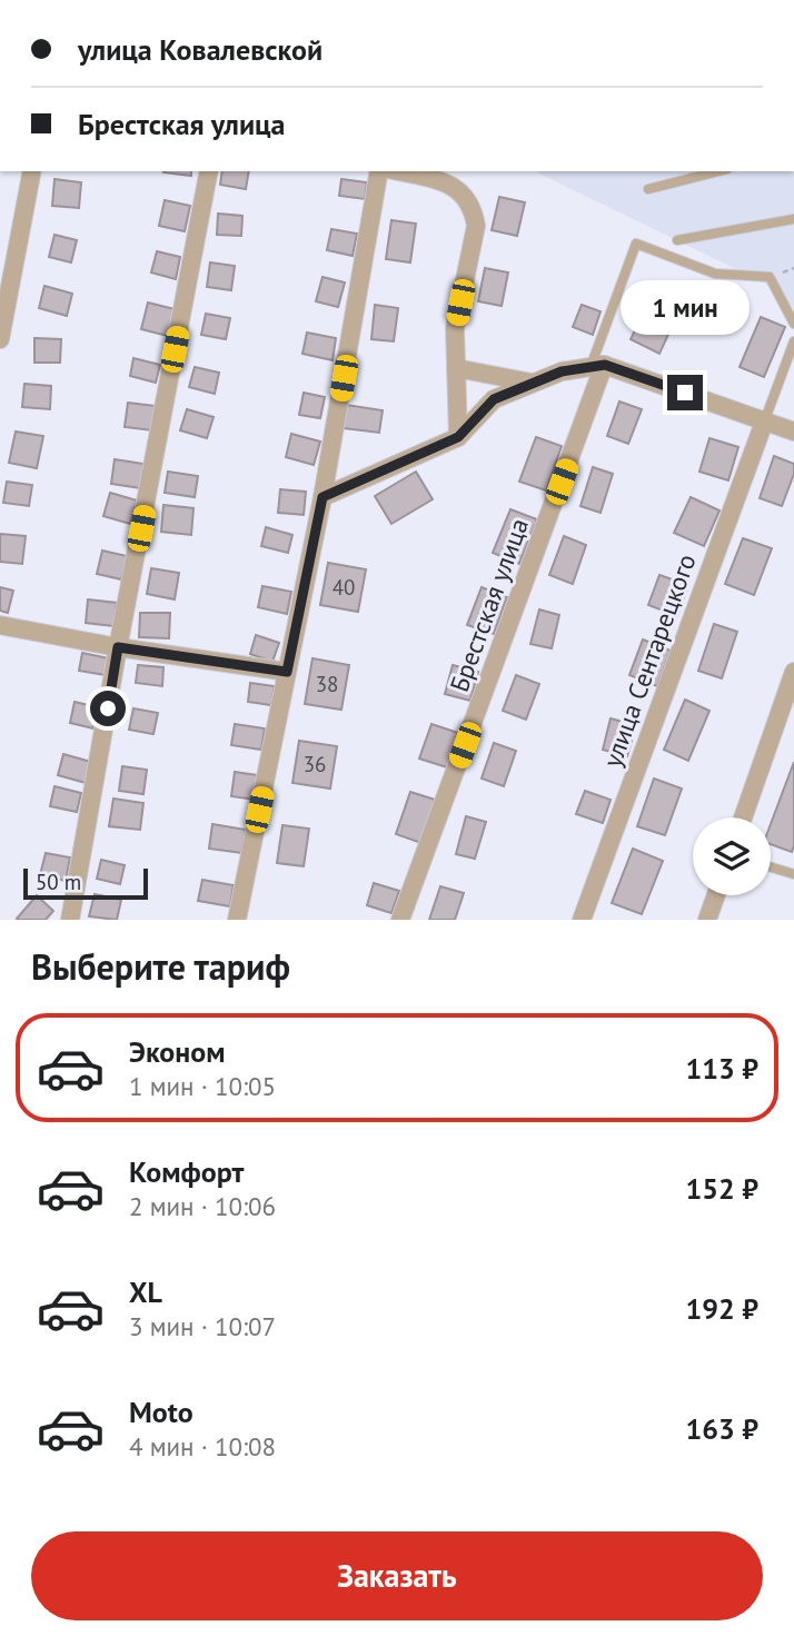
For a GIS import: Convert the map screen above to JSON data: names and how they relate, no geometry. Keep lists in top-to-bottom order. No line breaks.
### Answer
{"streets":{"street":["Брестская улица","улица Сентарецкого"]},"house_numbers":["40","38","36"],"scale_bar":"50 m","page":{"banner":["улица Ковалевской","Брестская улица"],"bubble":"1 мин","scale":"50 m","heading":"Выберите тариф","list":[{"name":"Эконом","note":"1 мин · 10:05","value":"113 ₽"},{"name":"Комфорт","note":"2 мин · 10:06","value":"152 ₽"},{"name":"XL","note":"3 мин · 10:07","value":"192 ₽"},{"name":"Moto","note":"4 мин · 10:08","value":"163 ₽"}],"buttons":"Заказать"}}
